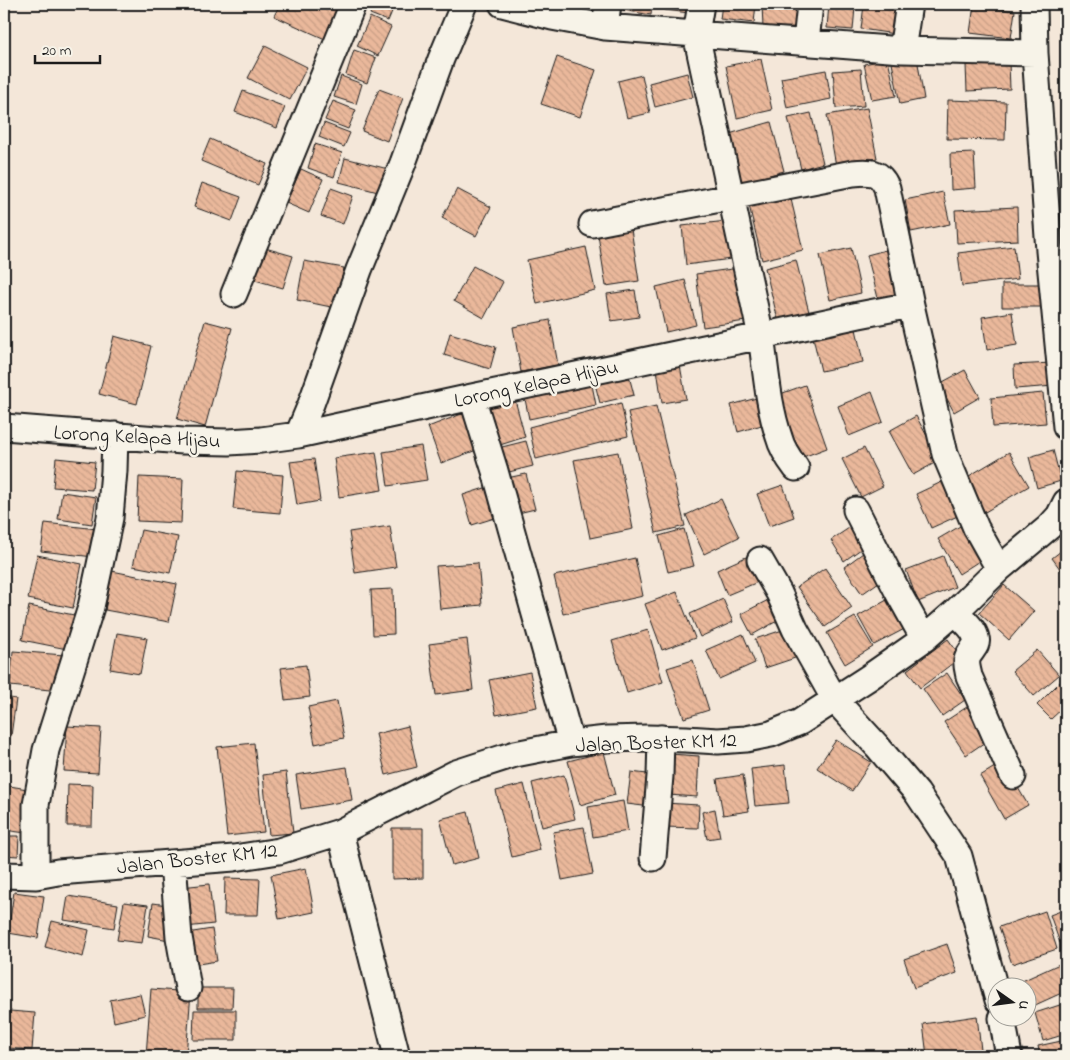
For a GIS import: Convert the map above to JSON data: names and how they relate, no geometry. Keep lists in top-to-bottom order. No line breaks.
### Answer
{"streets":{"street":["Lorong Kelapa Hijau","Jalan Boster KM 12"]},"scale_bar":"20 m","north":"right"}
